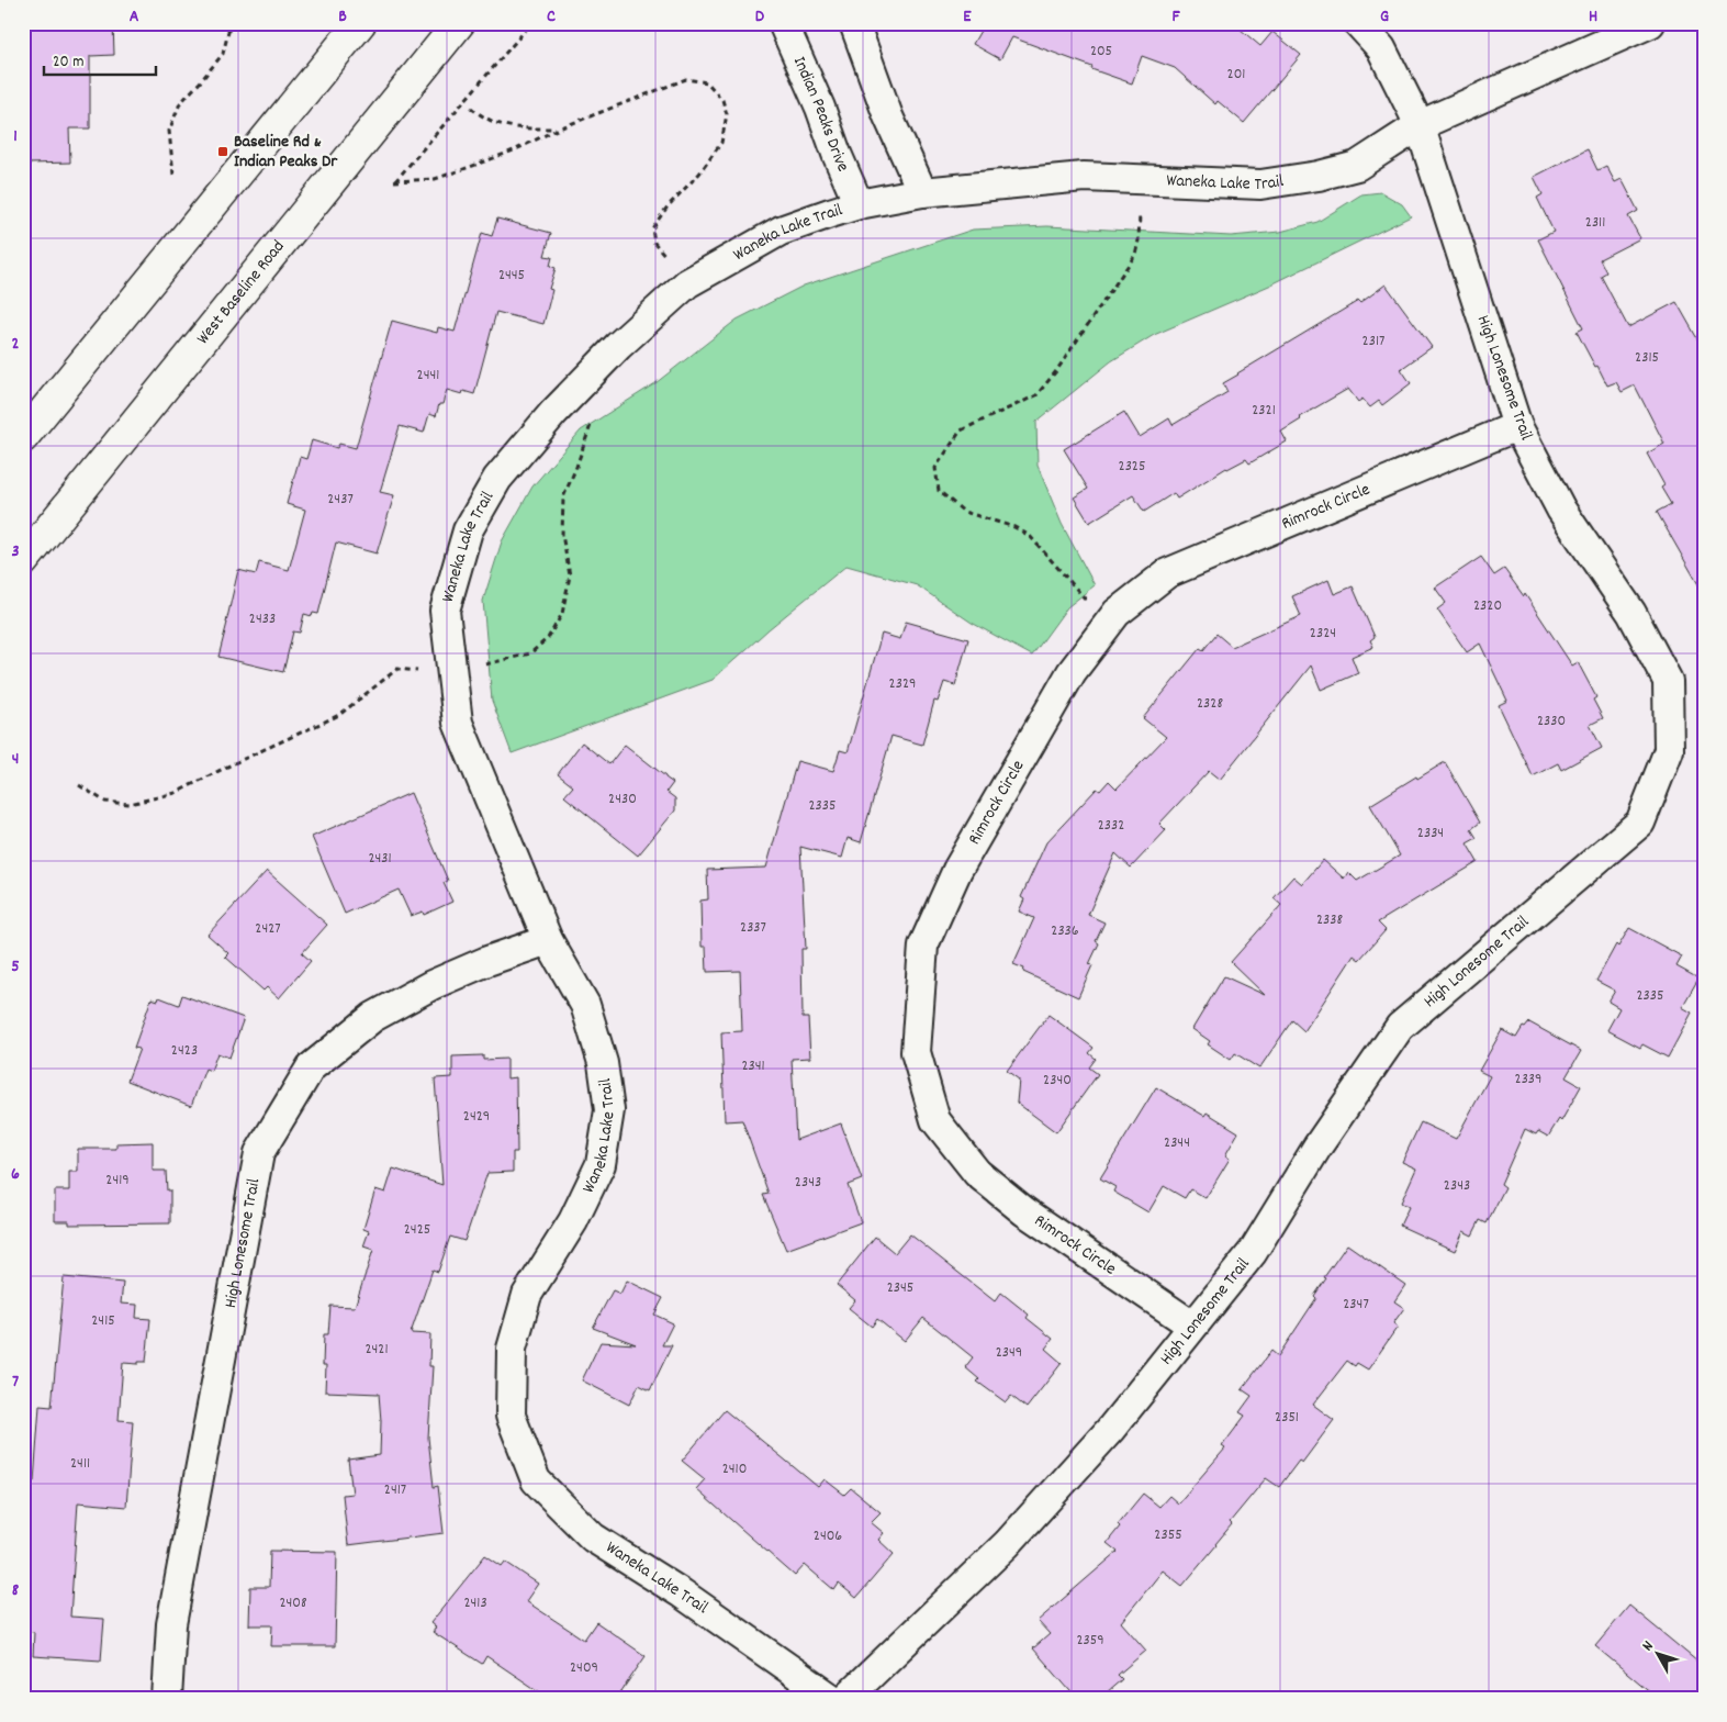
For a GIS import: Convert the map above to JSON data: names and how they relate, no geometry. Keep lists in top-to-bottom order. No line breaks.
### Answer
{"streets":{"main road":["West Baseline Road"],"street":["Indian Peaks Drive","Waneka Lake Trail","High Lonesome Trail","Rimrock Circle"]},"crossings":[["Indian Peaks Drive","Waneka Lake Trail"],["Waneka Lake Trail","High Lonesome Trail"],["High Lonesome Trail","Rimrock Circle"]],"places":{"transit":["Baseline Rd & Indian Peaks Dr"]},"house_numbers":["205","201","2311","2445","2317","2315","2441","2321","2325","2437","2320","2433","2324","2329","2328","2330","2430","2335","2332","2334","2431","2338","2337","2427","2336","2335","2423","2341","2339","2340","2429","2344","2419","2343","2343","2425","2345","2347","2415","2421","2349","2351","2411","2410","2417","2355","2406","2408","2413","2359","2409"],"scale_bar":"20 m","north":"top left","grid":{"columns":["A","B","C","D","E","F","G","H"],"rows":["1","2","3","4","5","6","7","8"]}}
